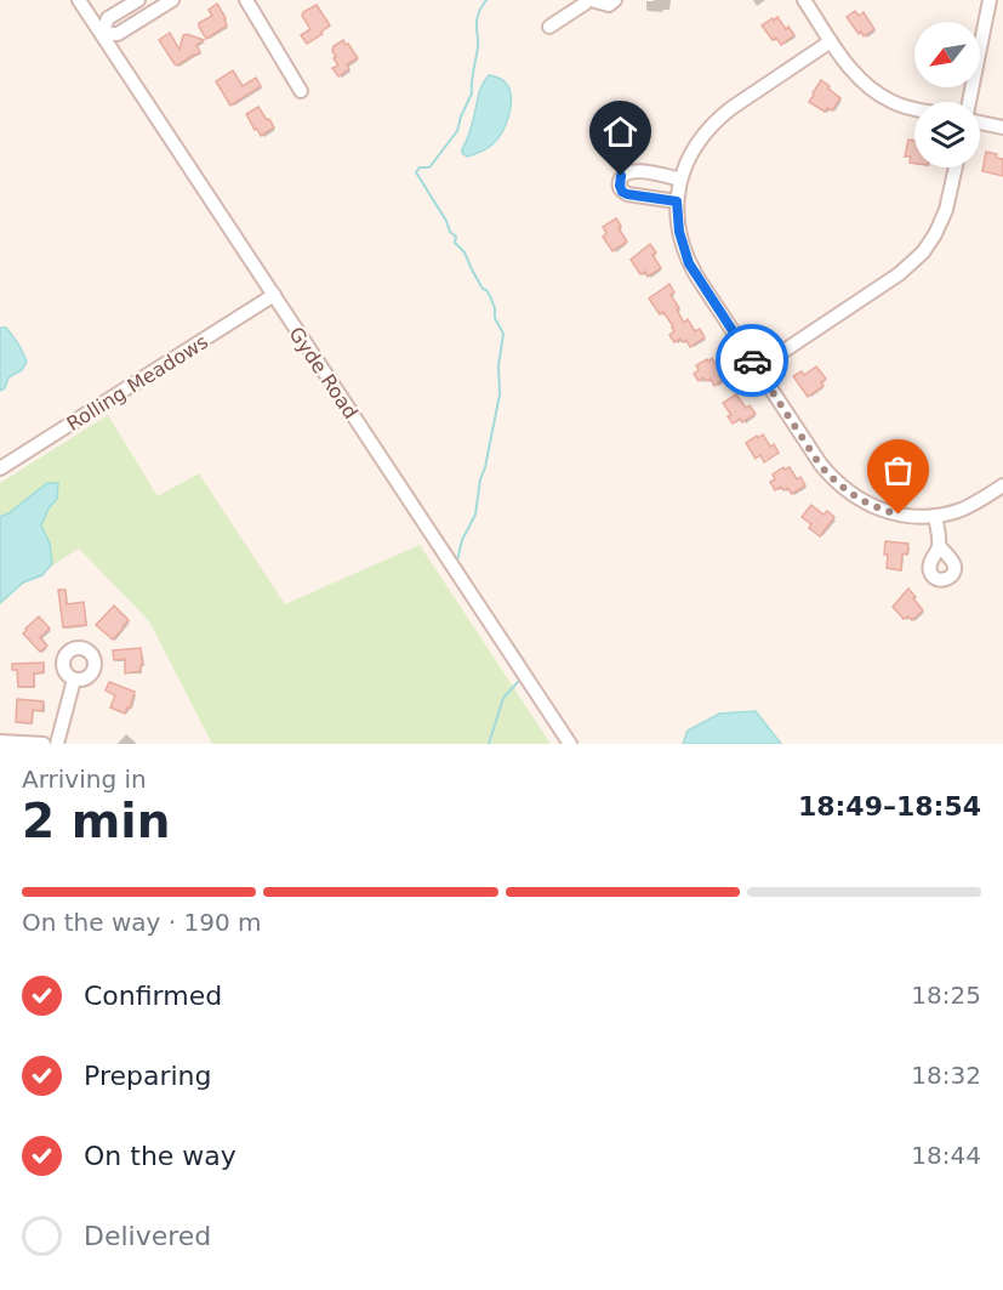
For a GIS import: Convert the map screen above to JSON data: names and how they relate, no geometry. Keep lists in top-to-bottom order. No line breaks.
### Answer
{"streets":{"street":["Gyde Road","Rolling Meadows"]},"crossings":[["Gyde Road","Rolling Meadows"]],"north":"bottom left","page":{"heading":["2 min","Arriving in","18:49–18:54"],"bar":"On the way · 190 m","list":[["Confirmed","18:25"],["Preparing","18:32"],["On the way","18:44"],"Delivered"]}}
